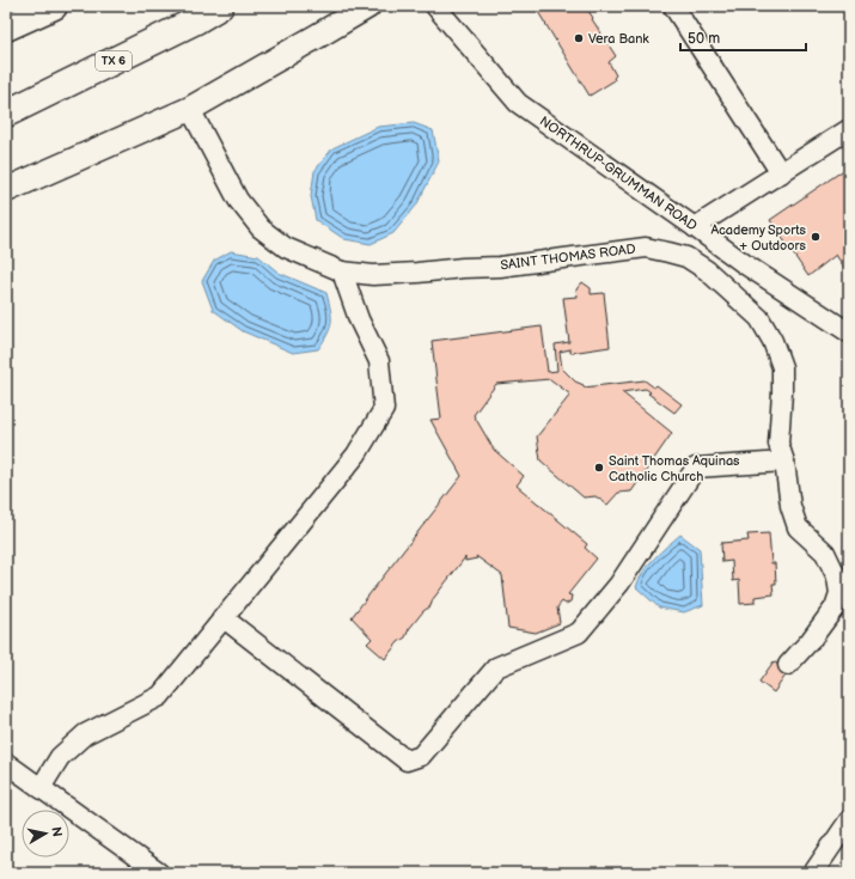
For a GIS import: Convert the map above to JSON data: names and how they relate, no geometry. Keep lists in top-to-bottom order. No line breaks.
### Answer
{"streets":{"highway":["TX 6"],"street":["NORTHRUP-GRUMMAN ROAD","SAINT THOMAS ROAD"]},"places":["Vera Bank","Academy Sports + Outdoors","Saint Thomas Aquinas Catholic Church"],"scale_bar":"50 m","north":"right"}
